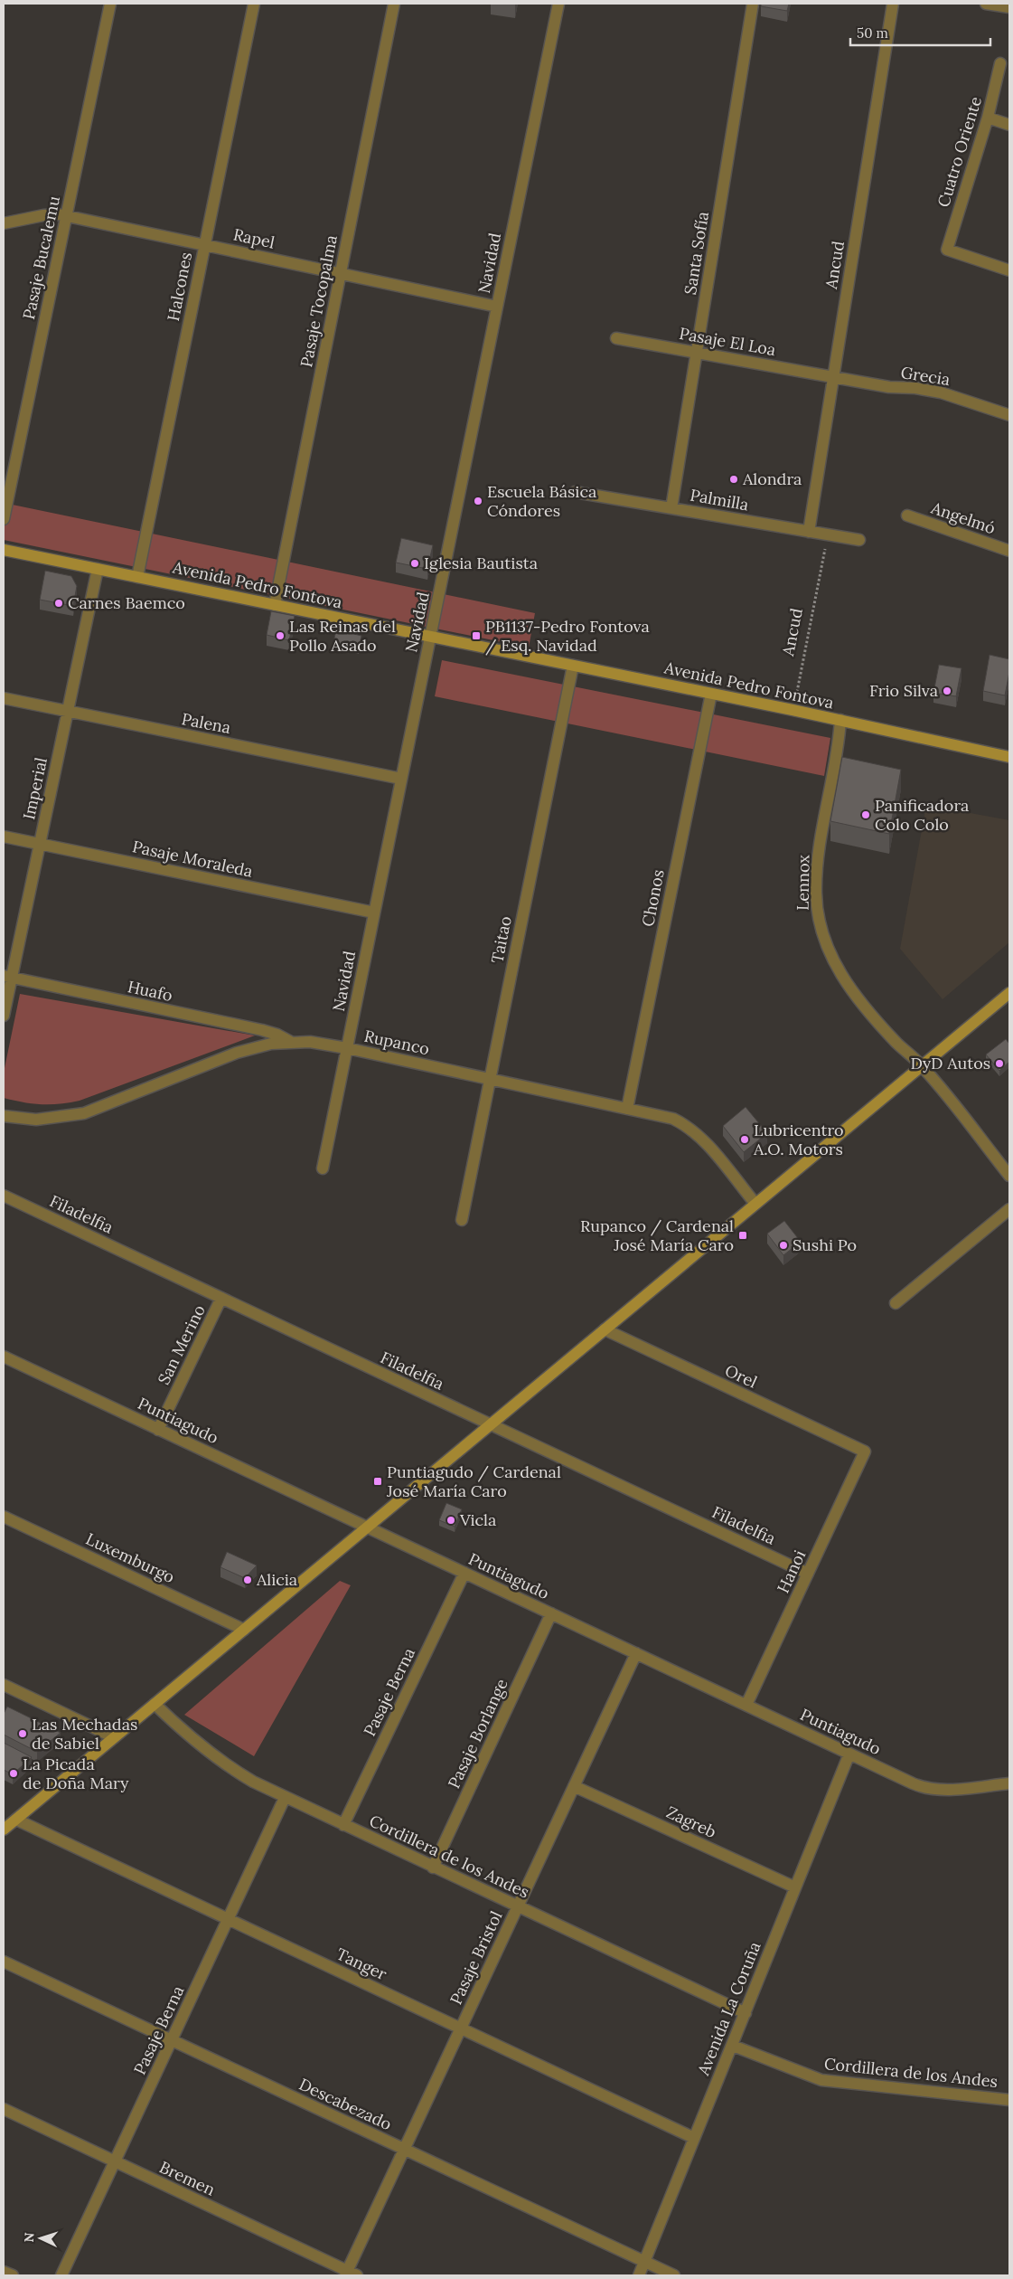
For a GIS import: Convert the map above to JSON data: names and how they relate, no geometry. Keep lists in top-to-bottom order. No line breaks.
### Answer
{"streets":{"main road":["Avenida Pedro Fontova"],"street":["Cuatro Oriente","Rapel","Santa Sofía","Pasaje Bucalemu","Navidad","Ancud","Halcones","Pasaje Tocopalma","Pasaje El Loa","Grecia","Palmilla","Angelmó","Palena","Imperial","Pasaje Moraleda","Lennox","Chonos","Taitao","Huafo","Rupanco","Filadelfia","San Merino","Orel","Puntiagudo","Luxemburgo","Hanoi","Pasaje Berna","Pasaje Borlange","Zagreb","Cordillera de los Andes","Pasaje Bristol","Tanger","Avenida La Coruña","Descabezado","Bremen"]},"crossings":[["Rapel","Pasaje Bucalemu"],["Rapel","Navidad"],["Rapel","Halcones"],["Rapel","Pasaje Tocopalma"],["Santa Sofía","Pasaje El Loa"],["Santa Sofía","Palmilla"],["Navidad","Avenida Pedro Fontova"],["Navidad","Palena"],["Navidad","Pasaje Moraleda"],["Navidad","Rupanco"],["Ancud","Pasaje El Loa"],["Ancud","Grecia"],["Ancud","Palmilla"],["Ancud","Avenida Pedro Fontova"],["Halcones","Avenida Pedro Fontova"],["Pasaje Tocopalma","Avenida Pedro Fontova"],["Pasaje El Loa","Grecia"],["Avenida Pedro Fontova","Imperial"],["Avenida Pedro Fontova","Lennox"],["Avenida Pedro Fontova","Chonos"],["Avenida Pedro Fontova","Taitao"],["Palena","Imperial"],["Imperial","Pasaje Moraleda"],["Imperial","Huafo"],["Chonos","Rupanco"],["Taitao","Rupanco"],["Huafo","Rupanco"],["Filadelfia","San Merino"],["Filadelfia","Hanoi"],["San Merino","Puntiagudo"],["Orel","Hanoi"],["Puntiagudo","Hanoi"],["Puntiagudo","Pasaje Berna"],["Puntiagudo","Pasaje Borlange"],["Puntiagudo","Pasaje Bristol"],["Puntiagudo","Avenida La Coruña"],["Pasaje Berna","Cordillera de los Andes"],["Pasaje Berna","Tanger"],["Pasaje Berna","Descabezado"],["Pasaje Berna","Bremen"],["Pasaje Borlange","Cordillera de los Andes"],["Zagreb","Pasaje Bristol"],["Zagreb","Avenida La Coruña"],["Cordillera de los Andes","Pasaje Bristol"],["Cordillera de los Andes","Avenida La Coruña"],["Pasaje Bristol","Tanger"],["Pasaje Bristol","Descabezado"],["Pasaje Bristol","Bremen"],["Tanger","Avenida La Coruña"],["Avenida La Coruña","Descabezado"]],"places":{"other":["Alondra","Escuela Básica Cóndores","Iglesia Bautista","Carnes Baemco","Las Reinas del Pollo Asado","Frio Silva","Panificadora Colo Colo","DyD Autos","Lubricentro A.O. Motors","Sushi Po","Vicla","Alicia","Las Mechadas de Sabiel","La Picada de Doña Mary"],"transit":["PB1137-Pedro Fontova / Esq. Navidad","Rupanco / Cardenal José María Caro","Puntiagudo / Cardenal José María Caro"]},"scale_bar":"50 m","north":"left"}
